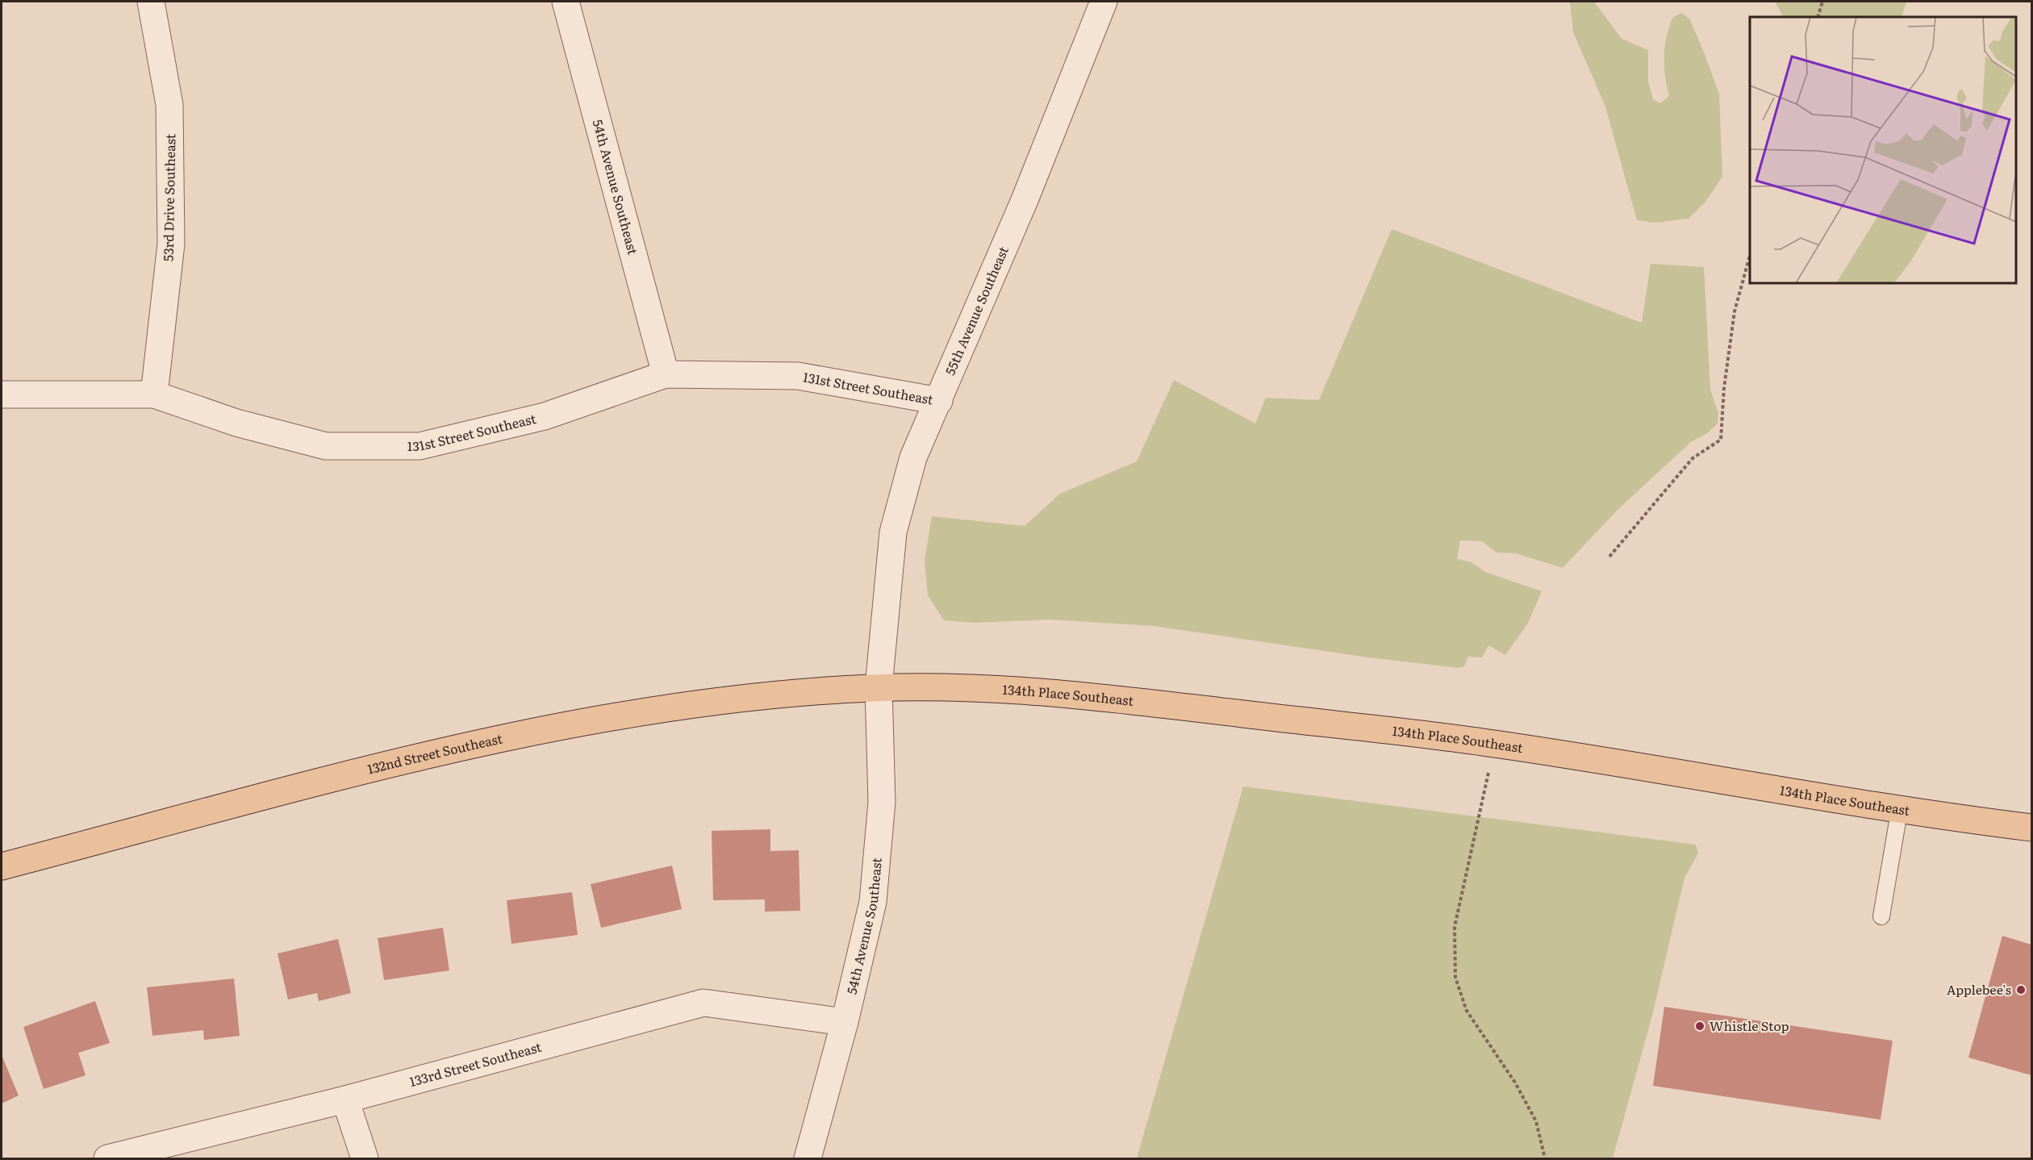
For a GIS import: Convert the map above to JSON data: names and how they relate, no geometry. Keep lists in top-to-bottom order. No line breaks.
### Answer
{"streets":{"main road":["134th Place Southeast","132nd Street Southeast"],"street":["54th Avenue Southeast","53rd Drive Southeast","55th Avenue Southeast","131st Street Southeast","133rd Street Southeast"]},"crossings":[["54th Avenue Southeast","55th Avenue Southeast"],["54th Avenue Southeast","131st Street Southeast"],["54th Avenue Southeast","134th Place Southeast"],["54th Avenue Southeast","132nd Street Southeast"],["54th Avenue Southeast","133rd Street Southeast"],["53rd Drive Southeast","131st Street Southeast"],["55th Avenue Southeast","131st Street Southeast"],["55th Avenue Southeast","134th Place Southeast"],["55th Avenue Southeast","132nd Street Southeast"],["134th Place Southeast","132nd Street Southeast"]],"places":["Applebee's","Whistle Stop"]}
